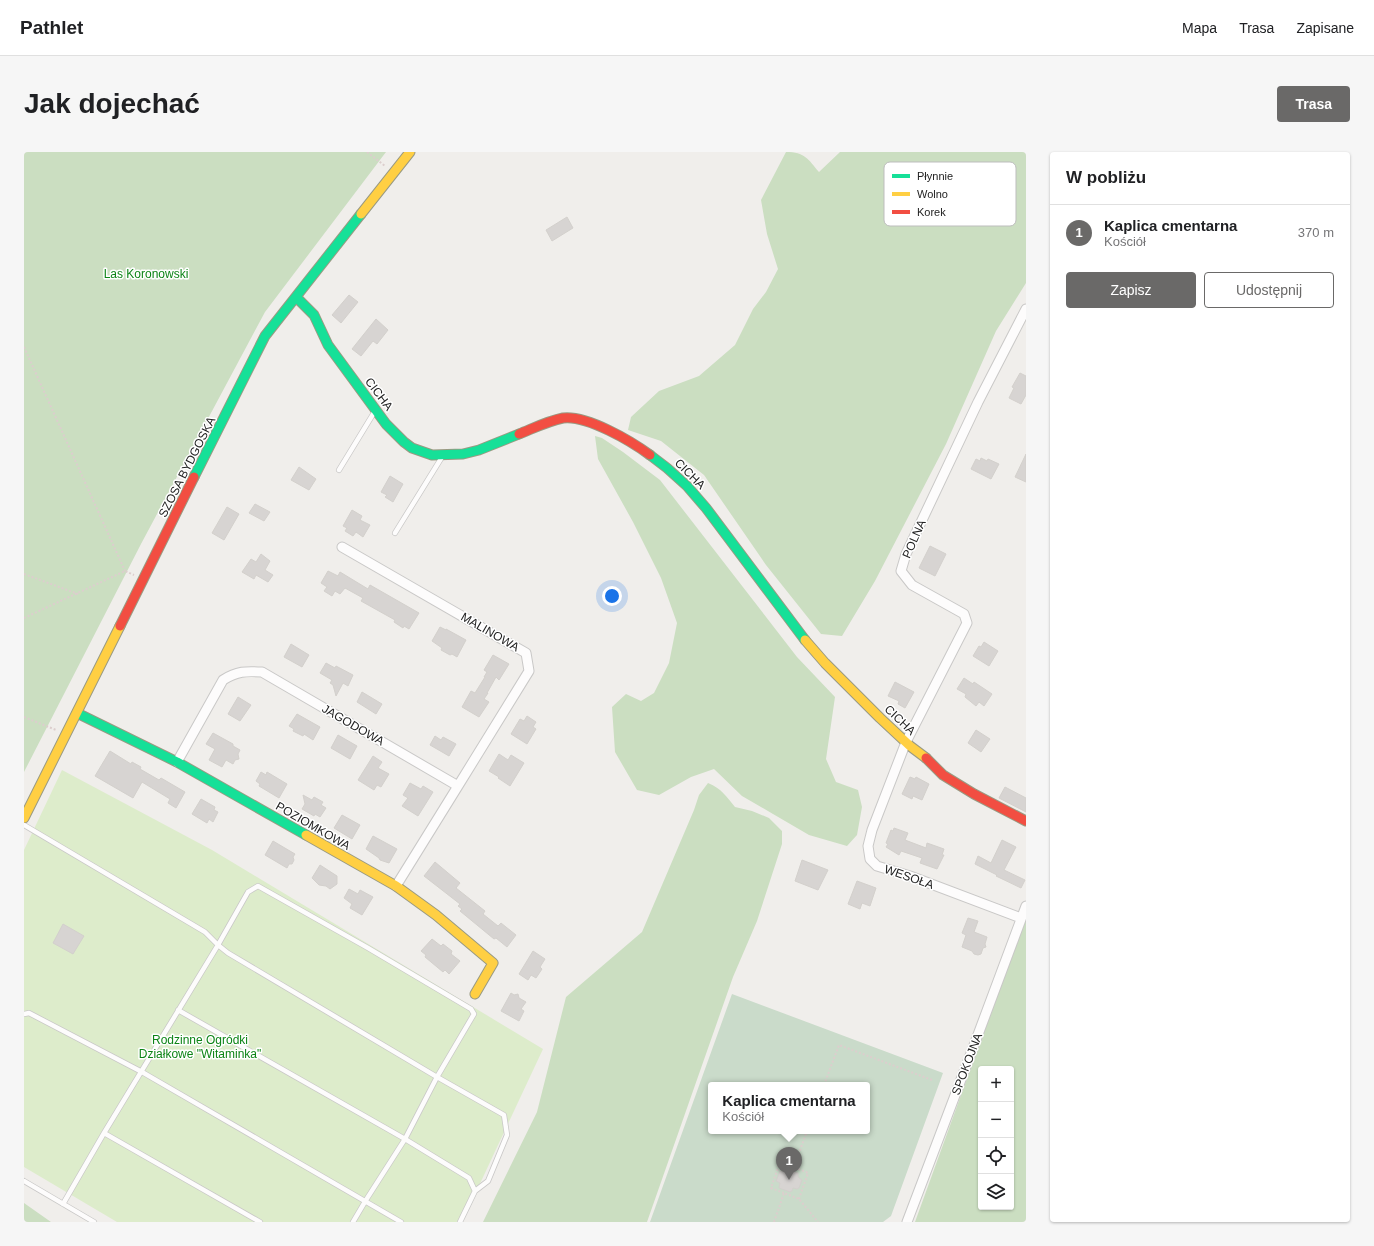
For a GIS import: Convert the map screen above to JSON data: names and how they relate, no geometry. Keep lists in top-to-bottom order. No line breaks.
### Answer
{"streets":{"street":["CICHA","SZOSA BYDGOSKA","POLNA","MALINOWA","JAGODOWA","POZIOMKOWA","WESOŁA","SPOKOJNA"]},"crossings":[["CICHA","SZOSA BYDGOSKA"],["CICHA","POLNA"],["CICHA","WESOŁA"],["SZOSA BYDGOSKA","POZIOMKOWA"],["POLNA","WESOŁA"],["MALINOWA","JAGODOWA"],["JAGODOWA","POZIOMKOWA"],["WESOŁA","SPOKOJNA"]],"parks":["Las Koronowski","Rodzinne Ogródki Działkowe \"Witaminka\""],"legend":["Płynnie","Wolno","Korek"],"page":{"header":"Pathlet","nav":["Mapa","Trasa","Zapisane"],"buttons":["Trasa",["Zapisz","Udostępnij"]],"title":"Jak dojechać","heading":"W pobliżu","list":[{"mark":"1","name":"Kaplica cmentarna","note":"Kościół","value":"370 m"}],"map_buttons":["+","−"],"popup":["Kaplica cmentarna","Kościół"],"pins":"1"}}
